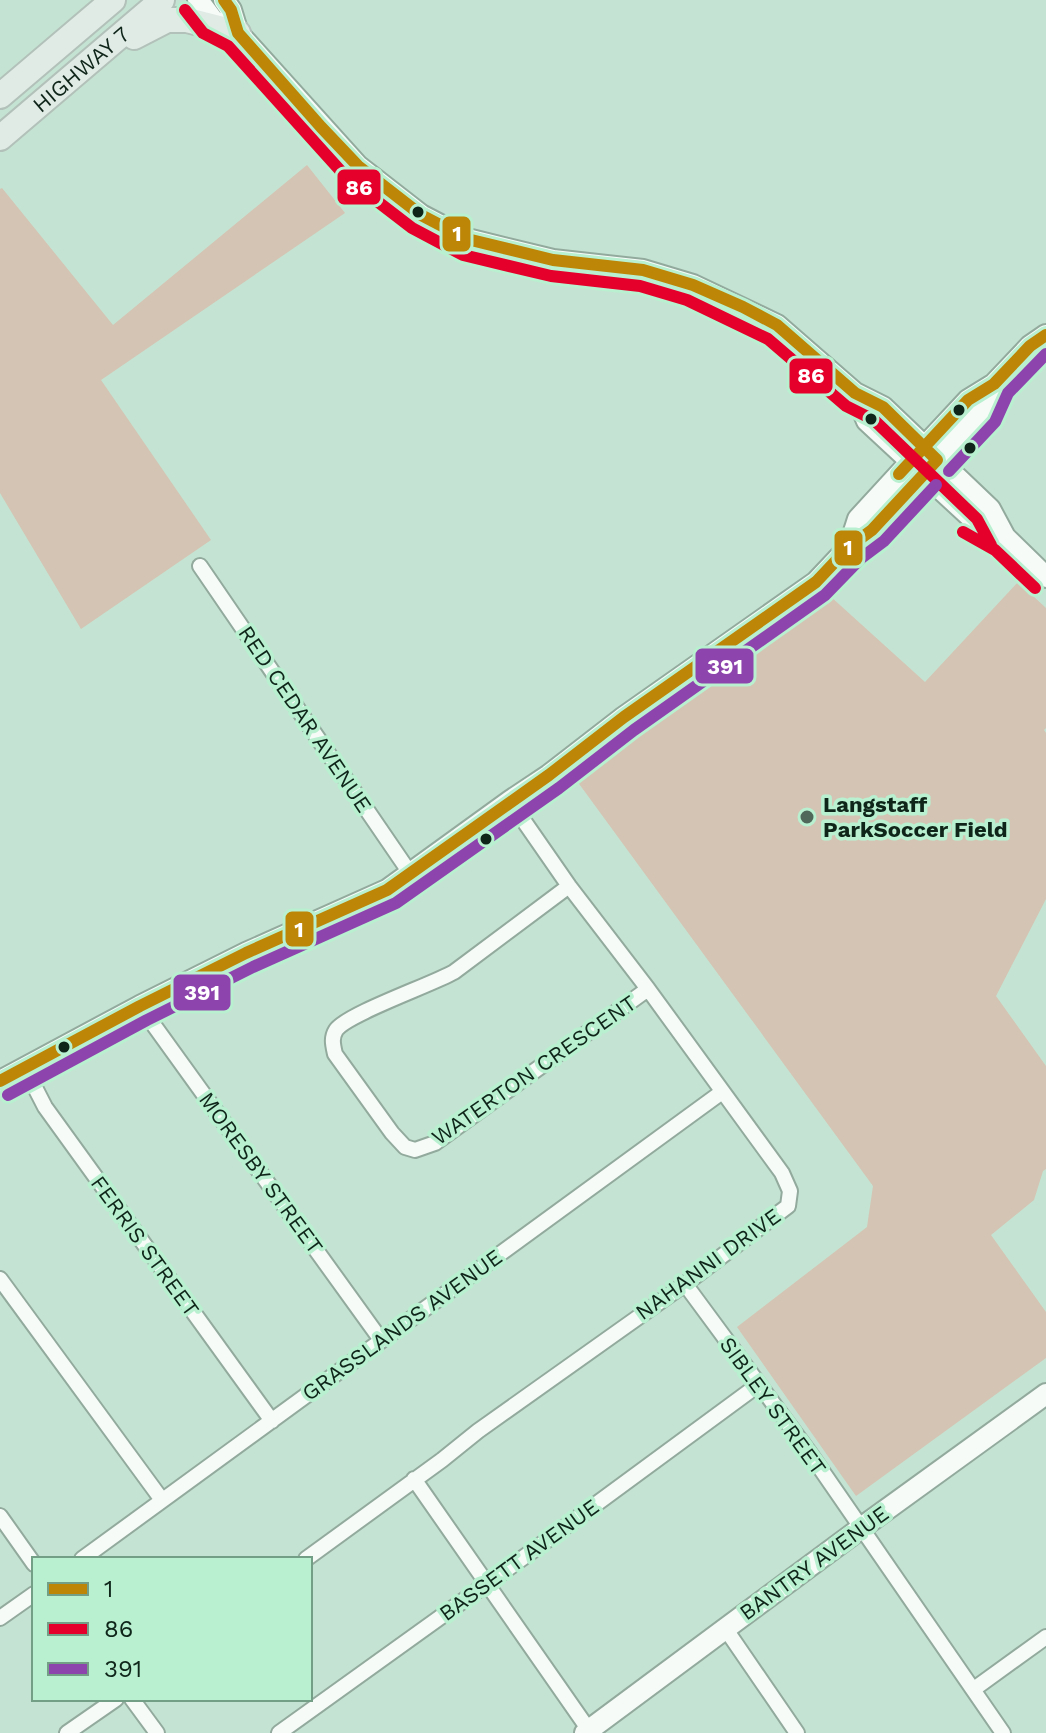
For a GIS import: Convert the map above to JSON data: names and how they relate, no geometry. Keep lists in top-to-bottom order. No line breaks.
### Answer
{"streets":{"main road":["HIGHWAY 7"],"street":["RED CEDAR AVENUE","WATERTON CRESCENT","MORESBY STREET","FERRIS STREET","NAHANNI DRIVE","GRASSLANDS AVENUE","SIBLEY STREET","BASSETT AVENUE","BANTRY AVENUE"]},"crossings":[["WATERTON CRESCENT","NAHANNI DRIVE"],["MORESBY STREET","GRASSLANDS AVENUE"],["FERRIS STREET","GRASSLANDS AVENUE"],["NAHANNI DRIVE","GRASSLANDS AVENUE"],["NAHANNI DRIVE","SIBLEY STREET"],["SIBLEY STREET","BASSETT AVENUE"],["SIBLEY STREET","BANTRY AVENUE"]],"places":["Langstaff ParkSoccer Field"],"lines":["transit line 1","transit line 86","transit line 391"],"legend":["1","86","391"]}
